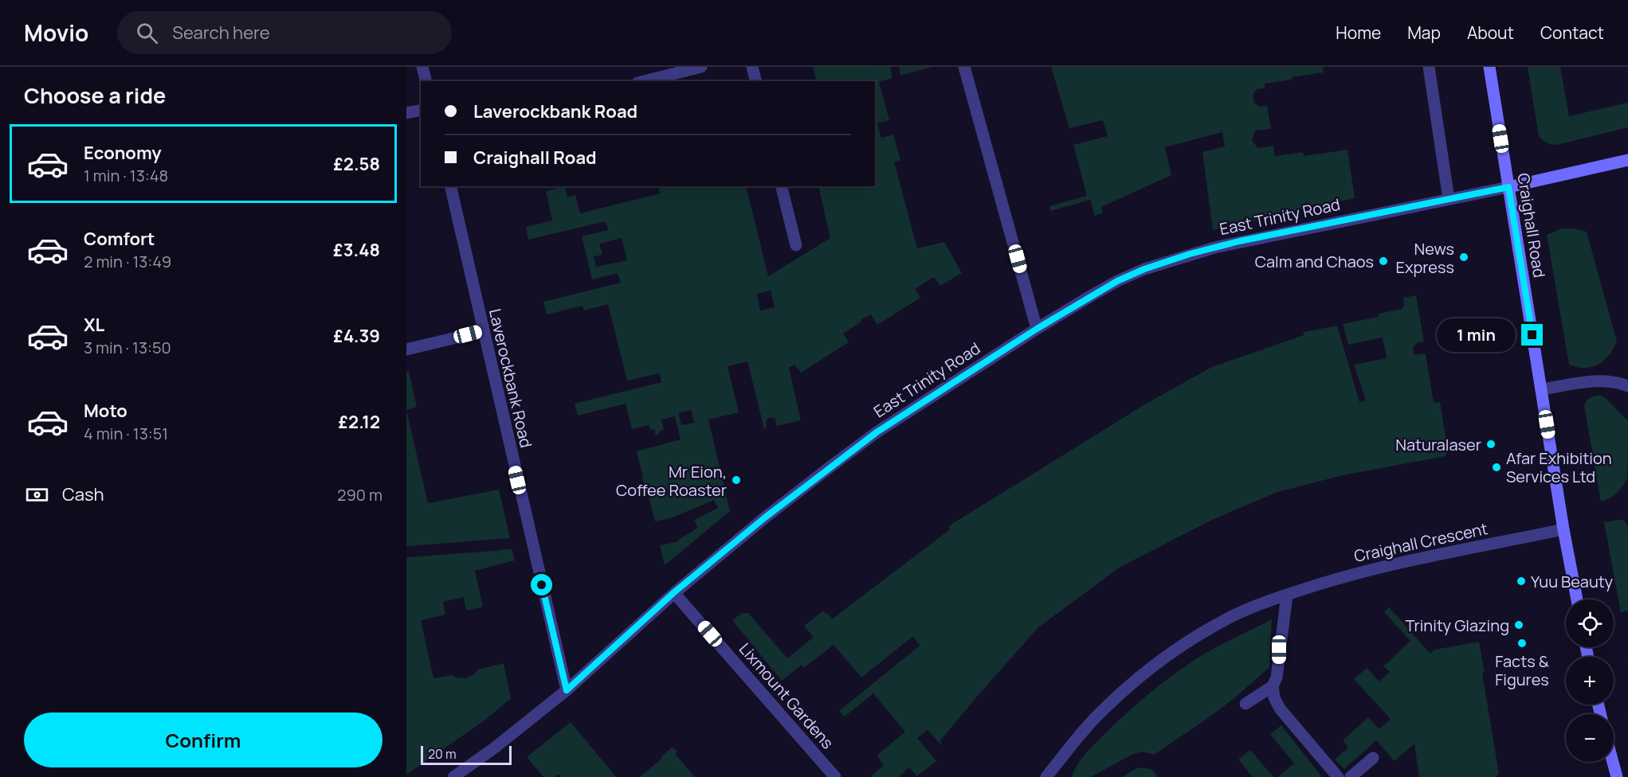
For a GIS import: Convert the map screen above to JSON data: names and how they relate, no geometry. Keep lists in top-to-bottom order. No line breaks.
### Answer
{"streets":{"street":["East Trinity Road","Craighall Road","Laverockbank Road","Craighall Crescent","Lixmount Gardens"]},"crossings":[["East Trinity Road","Craighall Road"],["East Trinity Road","Laverockbank Road"],["East Trinity Road","Lixmount Gardens"],["Craighall Road","Craighall Crescent"]],"places":["News Express","Calm and Chaos","Naturalaser","Afar Exhibition Services Ltd","Mr Eion, Coffee Roaster","Yuu Beauty","Trinity Glazing","Facts & Figures"],"scale_bar":"20 m","page":{"header":"Movio","search":"Search here","nav":["Home","Map","About","Contact"],"heading":"Choose a ride","banner":["Laverockbank Road","Craighall Road"],"list":[{"name":"Economy","note":"1 min · 13:48","value":"£2.58"},{"name":"Comfort","note":"2 min · 13:49","value":"£3.48"},{"name":"XL","note":"3 min · 13:50","value":"£4.39"},{"name":"Moto","note":"4 min · 13:51","value":"£2.12"}],"bubble":"1 min","pay":["Cash","290 m"],"map_buttons":["+","−"],"buttons":"Confirm","scale":"20 m"}}
